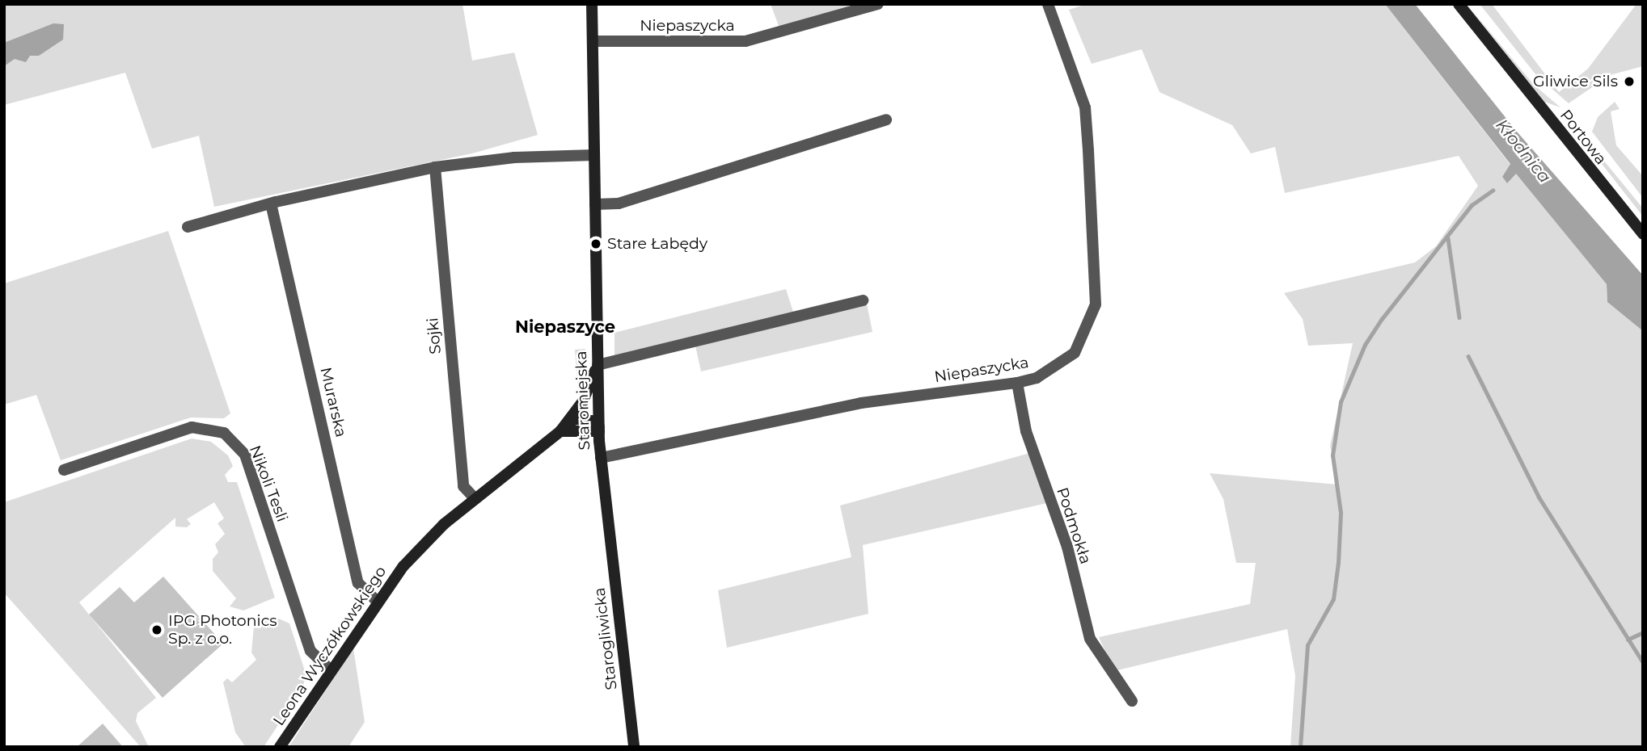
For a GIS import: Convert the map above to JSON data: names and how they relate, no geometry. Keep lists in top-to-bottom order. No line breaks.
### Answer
{"streets":{"street":["Niepaszycka","Portowa","Sojki","Staromiejska","Murarska","Nikoli Tesli","Podmokła","Starogliwicka","Leona Wyczółkowskiego"]},"crossings":[["Niepaszycka","Staromiejska"],["Niepaszycka","Podmokła"],["Sojki","Leona Wyczółkowskiego"],["Staromiejska","Starogliwicka"],["Staromiejska","Leona Wyczółkowskiego"],["Murarska","Leona Wyczółkowskiego"],["Nikoli Tesli","Leona Wyczółkowskiego"]],"districts":["Niepaszyce"],"water":["Kłodnica"],"places":["Gliwice Sils","Stare Łabędy","IPG Photonics Sp. z o.o."]}
